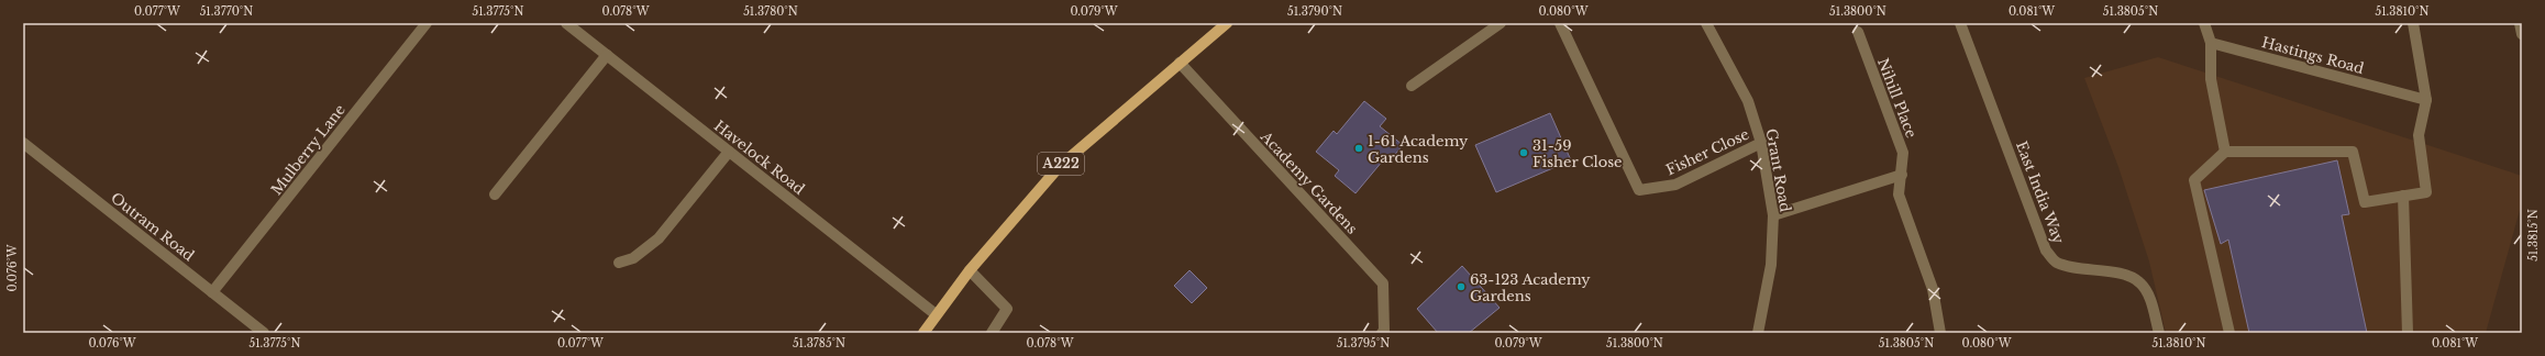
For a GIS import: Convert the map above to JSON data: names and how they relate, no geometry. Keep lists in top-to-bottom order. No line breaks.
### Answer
{"streets":{"main road":["A222"],"street":["Hastings Road","Nihill Place","Mulberry Lane","Fisher Close","Havelock Road","Grant Road","Academy Gardens","East India Way","Outram Road"]},"crossings":[["Mulberry Lane","Outram Road"],["Fisher Close","Grant Road"],["Havelock Road","A222"],["A222","Academy Gardens"]],"places":["1-61 Academy Gardens","31-59 Fisher Close","63-123 Academy Gardens"],"coordinates":["0.077°W","51.3770°N","51.3775°N","0.078°W","51.3780°N","0.079°W","51.3790°N","0.080°W","51.3800°N","0.081°W","51.3805°N","51.3810°N","51.3815°N","0.076°W","51.3785°N","51.3795°N"]}
